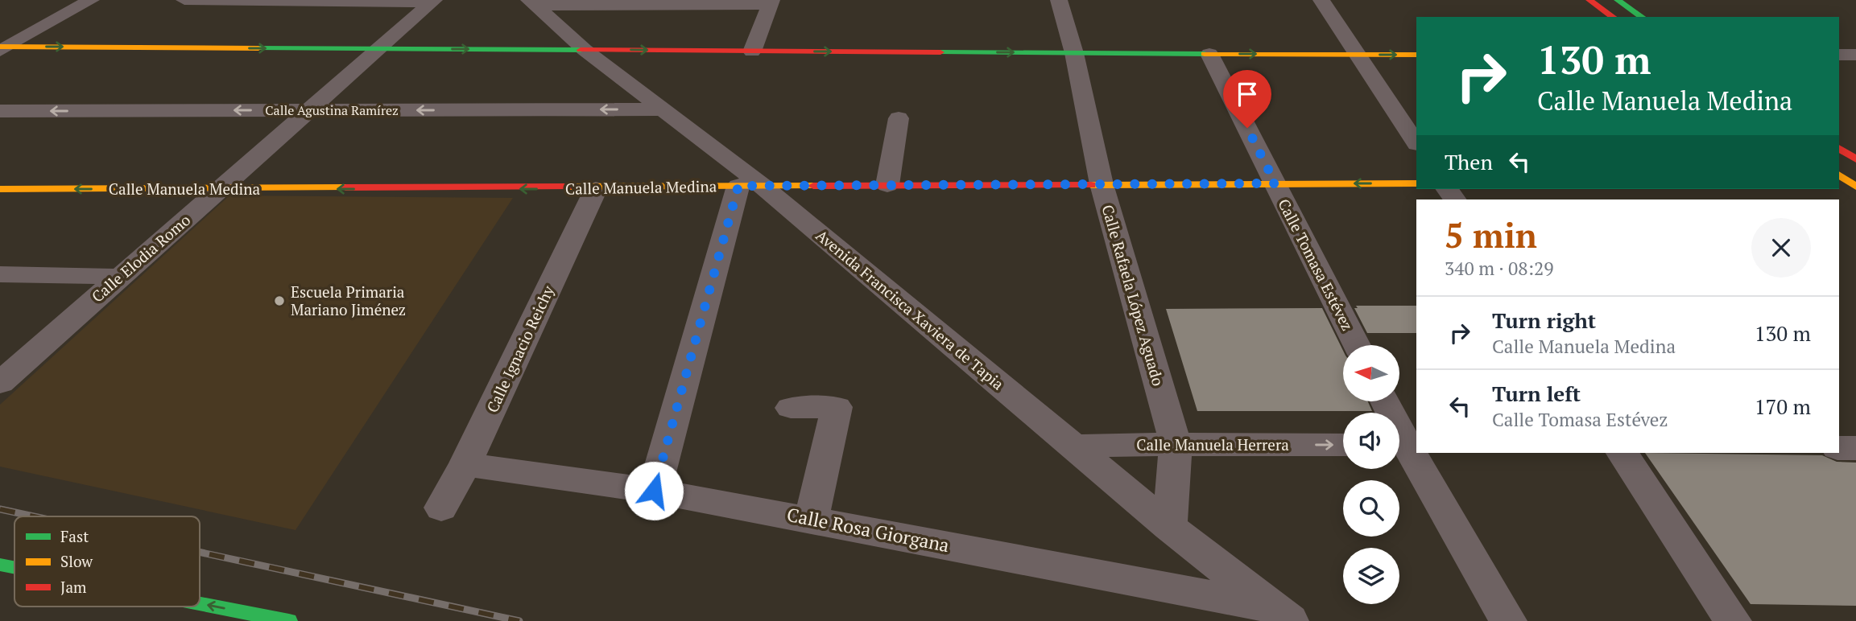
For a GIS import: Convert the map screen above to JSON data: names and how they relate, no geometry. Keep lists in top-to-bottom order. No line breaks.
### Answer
{"streets":{"street":["Calle Agustina Ramírez","Calle Manuela Medina","Calle Elodia Romo","Calle Tomasa Estévez","Calle Rafaela López Aguado","Avenida Francisca Xaviera de Tapia","Calle Ignacio Reichy","Calle Manuela Herrera","Calle Rosa Giorgana"]},"crossings":[["Calle Agustina Ramírez","Calle Elodia Romo"],["Calle Agustina Ramírez","Avenida Francisca Xaviera de Tapia"],["Calle Manuela Medina","Calle Elodia Romo"],["Calle Manuela Medina","Calle Tomasa Estévez"],["Calle Manuela Medina","Calle Rafaela López Aguado"],["Calle Manuela Medina","Avenida Francisca Xaviera de Tapia"],["Calle Manuela Medina","Calle Ignacio Reichy"],["Calle Rafaela López Aguado","Avenida Francisca Xaviera de Tapia"],["Calle Rafaela López Aguado","Calle Manuela Herrera"],["Avenida Francisca Xaviera de Tapia","Calle Manuela Herrera"],["Avenida Francisca Xaviera de Tapia","Calle Rosa Giorgana"],["Calle Ignacio Reichy","Calle Rosa Giorgana"]],"one_way":["Calle Manuela Medina","Calle Manuela Herrera"],"places":["Escuela Primaria Mariano Jiménez"],"legend":["Fast","Slow","Jam"],"north":"left","page":{"turn":["130 m","Calle Manuela Medina"],"then":"Then","heading":["5 min","340 m · 08:29"],"list":[{"name":"Turn right","note":"Calle Manuela Medina","value":"130 m"},{"name":"Turn left","note":"Calle Tomasa Estévez","value":"170 m"}]}}
